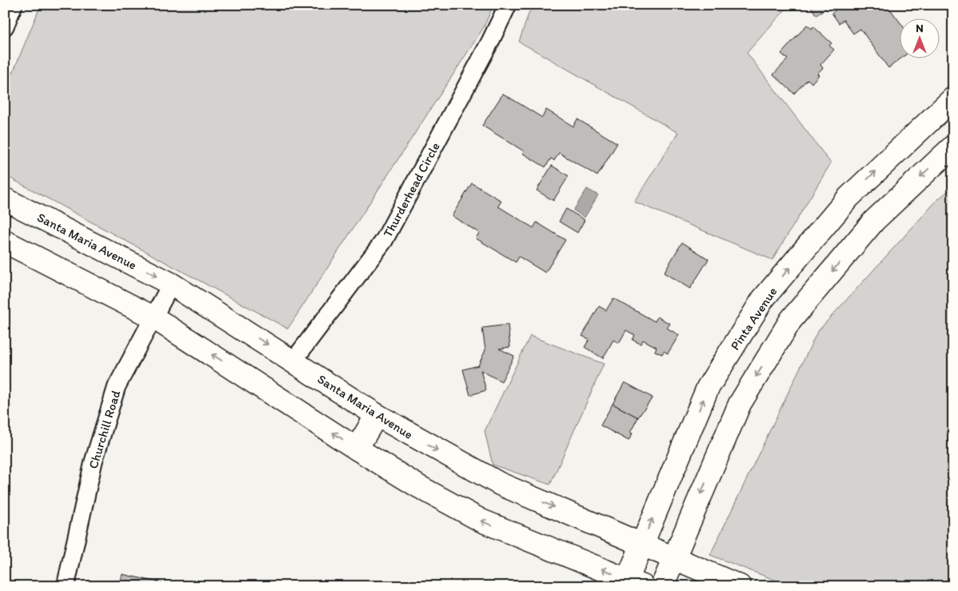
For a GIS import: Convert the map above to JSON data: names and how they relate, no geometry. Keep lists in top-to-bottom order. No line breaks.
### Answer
{"streets":{"street":["Thurderhead Circle","Santa Maria Avenue","Pinta Avenue","Churchill Road"]},"crossings":[["Thurderhead Circle","Santa Maria Avenue"],["Santa Maria Avenue","Pinta Avenue"],["Santa Maria Avenue","Churchill Road"]],"north":"top"}
